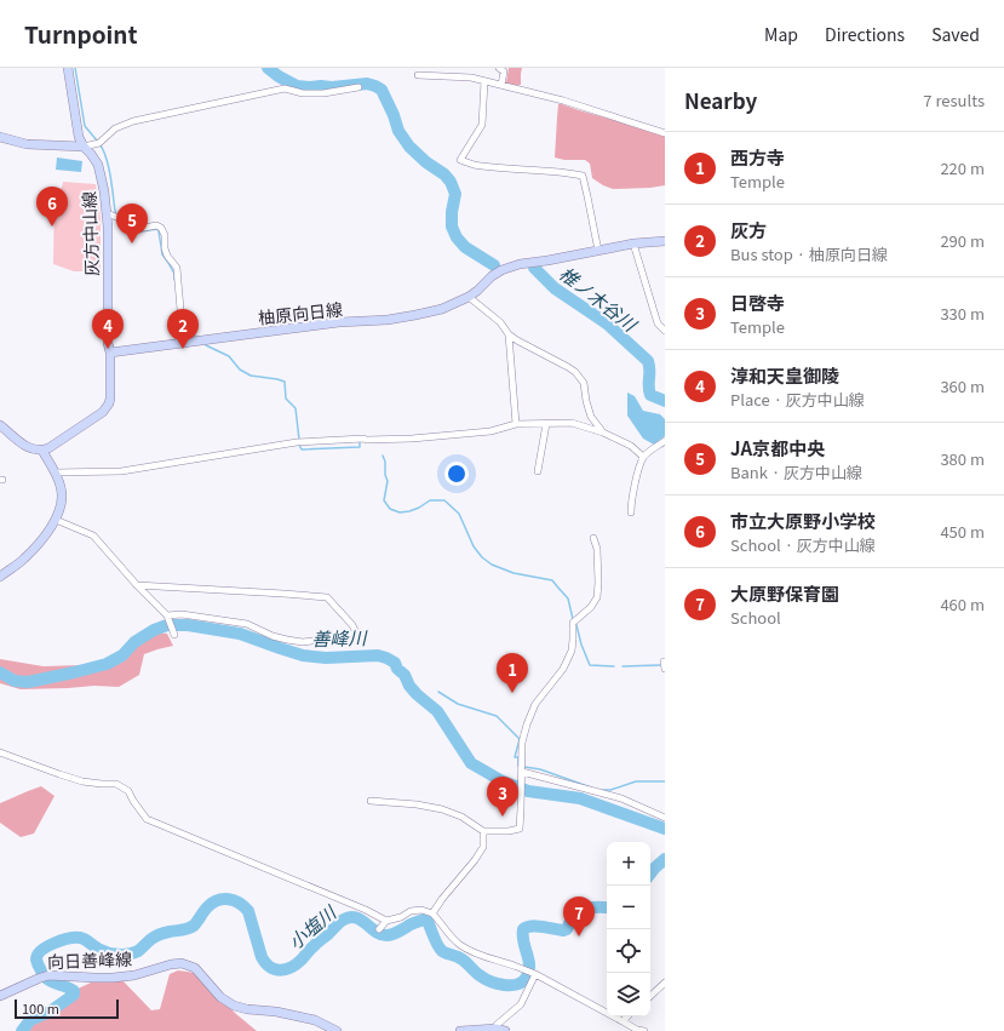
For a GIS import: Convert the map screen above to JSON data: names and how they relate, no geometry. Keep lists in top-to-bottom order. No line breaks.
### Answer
{"streets":{"main road":["灰方中山線","柚原向日線","向日善峰線"]},"crossings":[["灰方中山線","柚原向日線"]],"water":["椎ノ木谷川","善峰川","小塩川"],"scale_bar":"100 m","page":{"header":"Turnpoint","nav":["Map","Directions","Saved"],"heading":["Nearby","7 results"],"list":[{"mark":"1","name":"西方寺","note":"Temple","value":"220 m"},{"mark":"2","name":"灰方","note":"Bus stop · 柚原向日線","value":"290 m"},{"mark":"3","name":"日啓寺","note":"Temple","value":"330 m"},{"mark":"4","name":"淳和天皇御陵","note":"Place · 灰方中山線","value":"360 m"},{"mark":"5","name":"JA京都中央","note":"Bank · 灰方中山線","value":"380 m"},{"mark":"6","name":"市立大原野小学校","note":"School · 灰方中山線","value":"450 m"},{"mark":"7","name":"大原野保育園","note":"School","value":"460 m"}],"pins":["6","5","2","4","1","3","7"],"map_buttons":["+","−"],"scale":"100 m"}}
